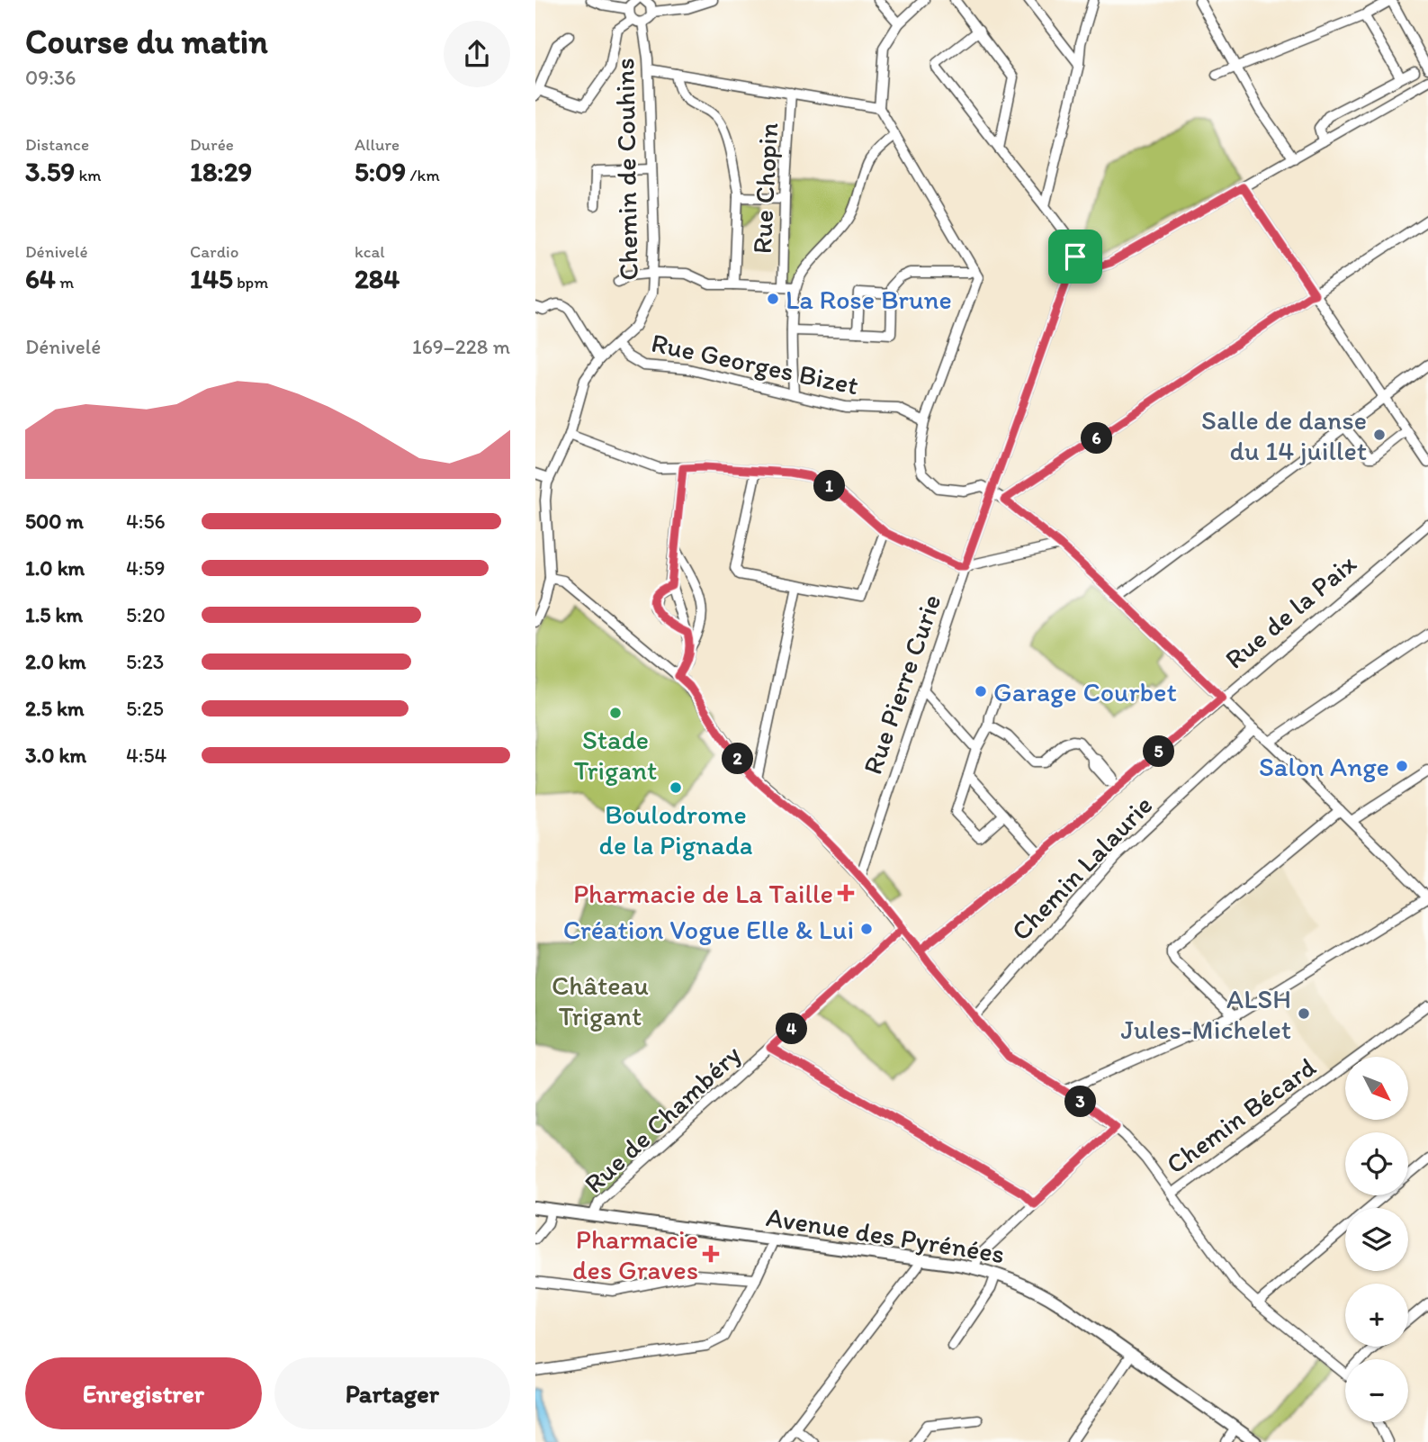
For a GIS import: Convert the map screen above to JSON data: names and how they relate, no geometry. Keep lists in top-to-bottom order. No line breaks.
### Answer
{"streets":{"main road":["Avenue des Pyrénées"],"street":["Chemin de Couhins","Rue Chopin","Rue Georges Bizet","Rue de la Paix","Rue Pierre Curie","Chemin Lalaurie","Chemin Bécard","Rue de Chambéry"]},"crossings":[["Chemin de Couhins","Rue Georges Bizet"],["Rue de Chambéry","Avenue des Pyrénées"]],"parks":["Château Trigant"],"places":{"other":["La Rose Brune","Salle de danse du 14 juillet","Garage Courbet","Stade Trigant","Salon Ange","Boulodrome de la Pignada","Création Vogue Elle & Lui","ALSH Jules-Michelet"],"health":["Pharmacie de La Taille","Pharmacie des Graves"]},"north":"bottom right","page":{"heading":["Course du matin","09:36"],"stats":[["Distance","3.59 km"],["Durée","18:29"],["Allure","5:09 /km"],["Dénivelé","64 m"],["Cardio","145 bpm"],["kcal","284"]],"chart":["Dénivelé","169–228 m"],"pins":["6","1","5","2","4","3"],"list":[{"name":"500 m","note":"4:56"},{"name":"1.0 km","note":"4:59"},{"name":"1.5 km","note":"5:20"},{"name":"2.0 km","note":"5:23"},{"name":"2.5 km","note":"5:25"},{"name":"3.0 km","note":"4:54"}],"map_buttons":["+","−"],"buttons":["Enregistrer","Partager"]}}
